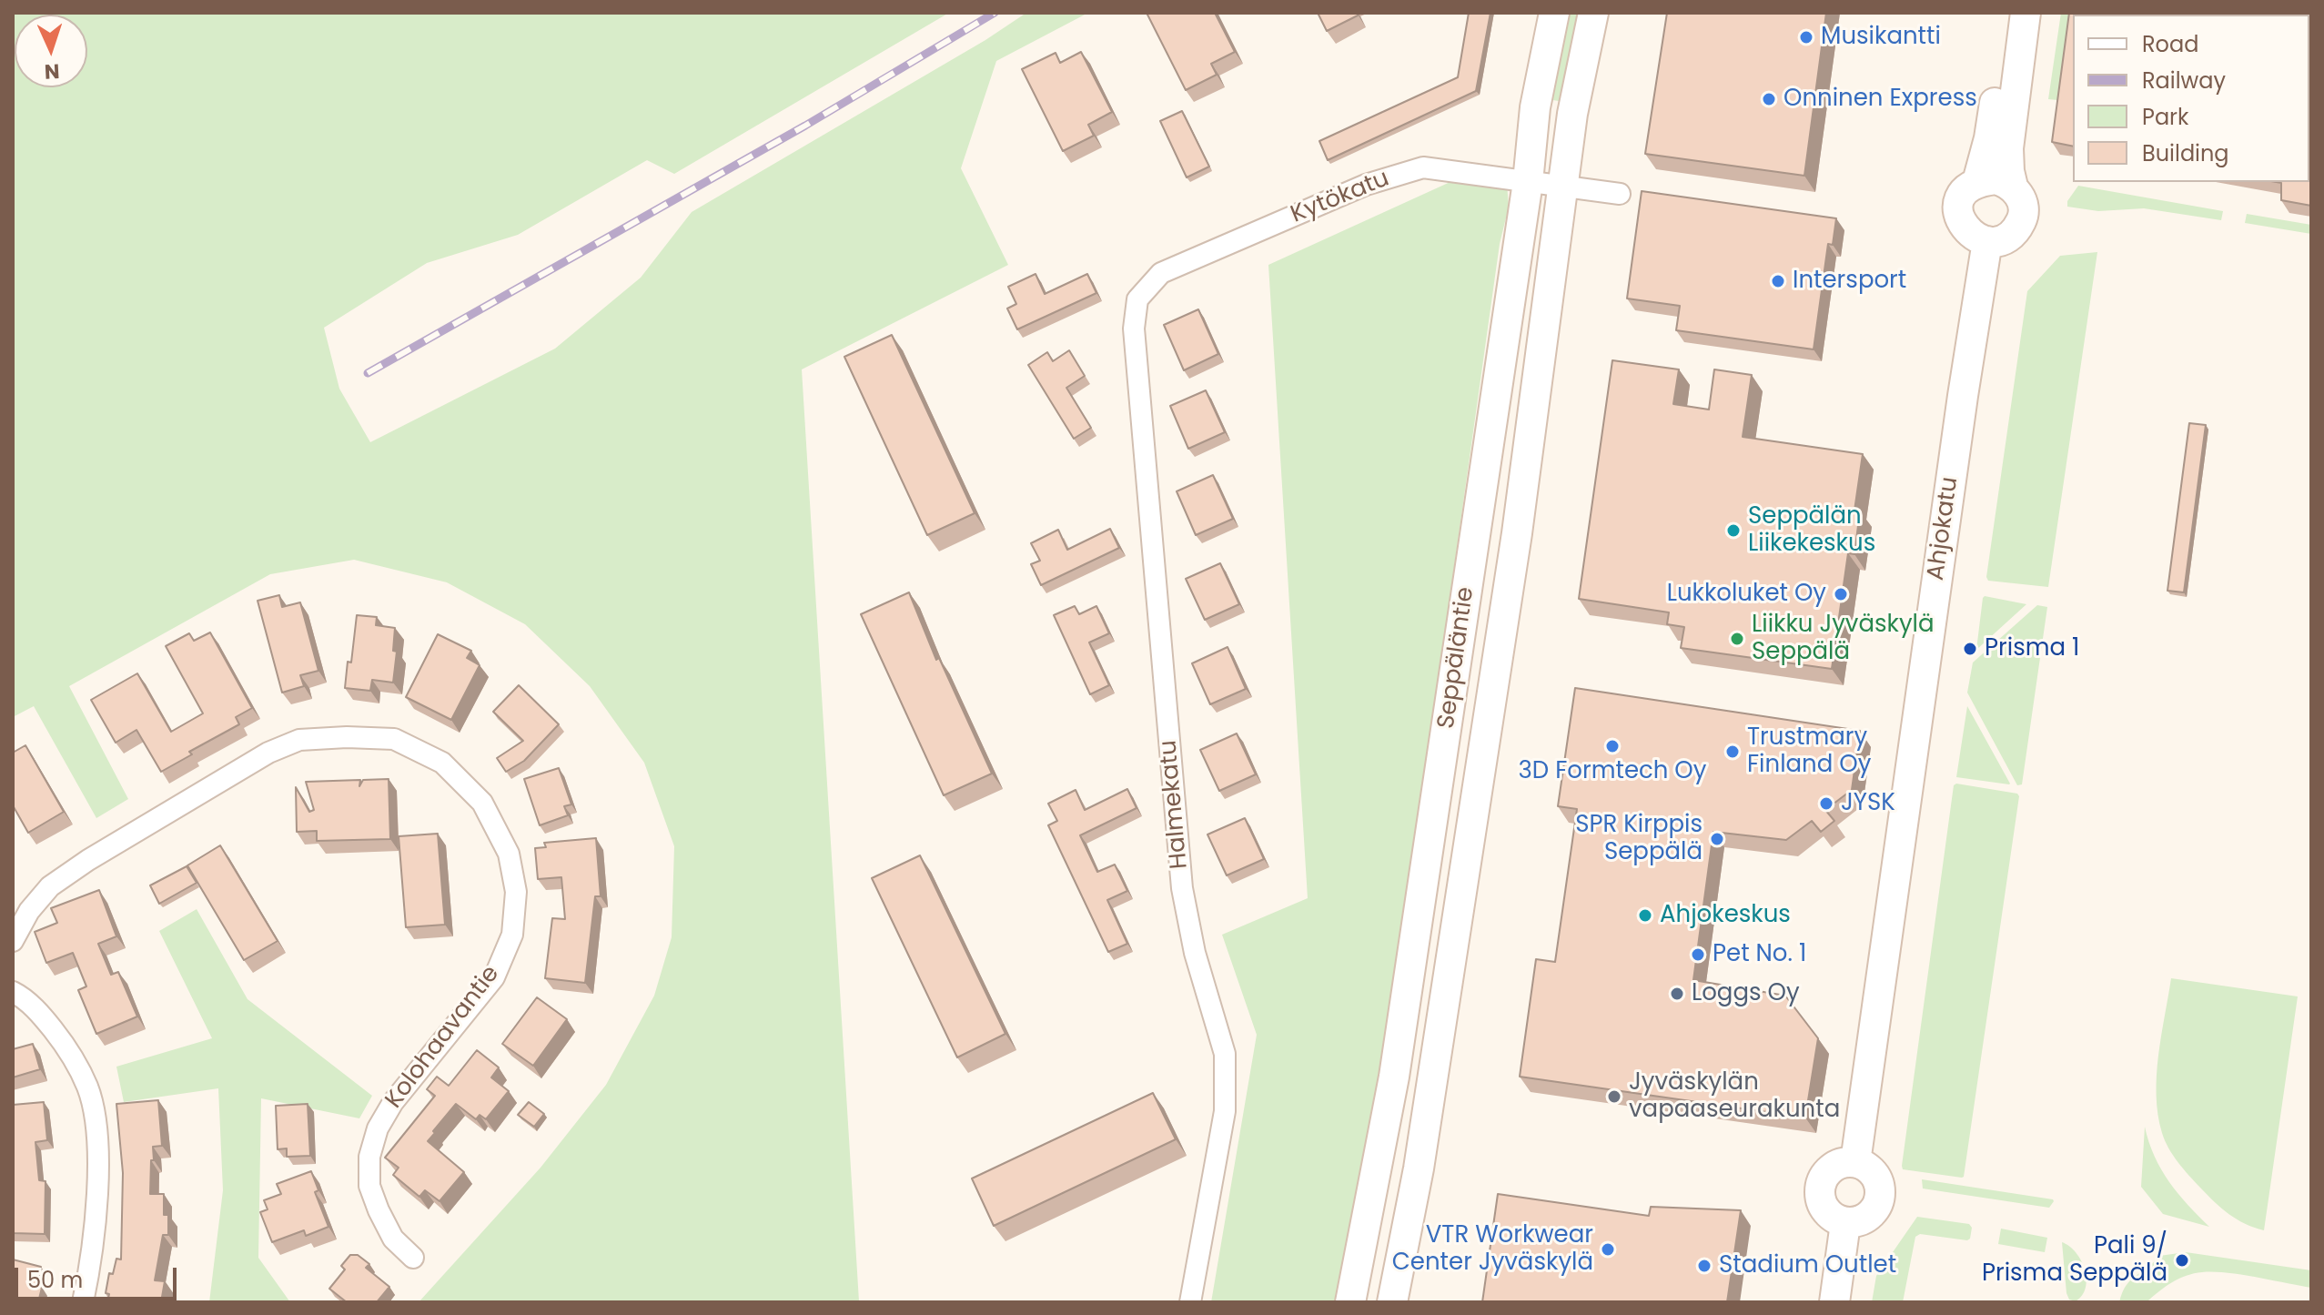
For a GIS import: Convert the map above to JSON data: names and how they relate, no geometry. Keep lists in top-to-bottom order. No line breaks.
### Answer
{"streets":{"main road":["Ahjokatu","Seppäläntie"],"street":["Kytökatu","Halmekatu","Kolohaavantie"]},"crossings":[["Kytökatu","Seppäläntie"],["Kytökatu","Halmekatu"]],"places":["Musikantti","Onninen Express","Intersport","Seppälän Liikekeskus","Lukkoluket Oy","Liikku Jyväskylä Seppälä","Prisma 1","3D Formtech Oy","Trustmary Finland Oy","JYSK","SPR Kirppis Seppälä","Ahjokeskus","Pet No. 1","Loggs Oy","Jyväskylän vapaaseurakunta","VTR Workwear Center Jyväskylä","Pali 9/ Prisma Seppälä","Stadium Outlet"],"legend":["Road","Railway","Park","Building"],"scale_bar":"50 m","north":"bottom"}
